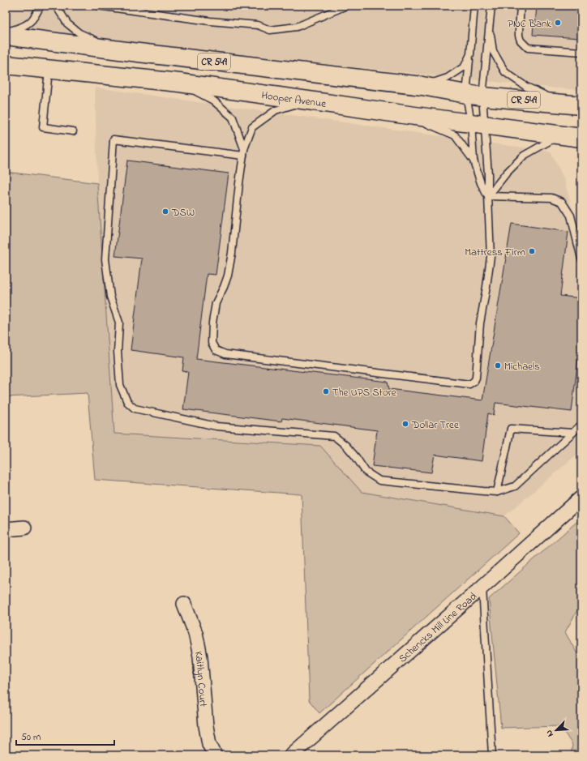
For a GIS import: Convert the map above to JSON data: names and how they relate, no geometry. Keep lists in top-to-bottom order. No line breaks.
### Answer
{"streets":{"main road":["CR 549","Hooper Avenue"],"street":["Schencks Mill Line Road","Kaitlyn Court"]},"places":["PNC Bank","DSW","Mattress Firm","Michaels","The UPS Store","Dollar Tree"],"scale_bar":"50 m","north":"bottom left"}
